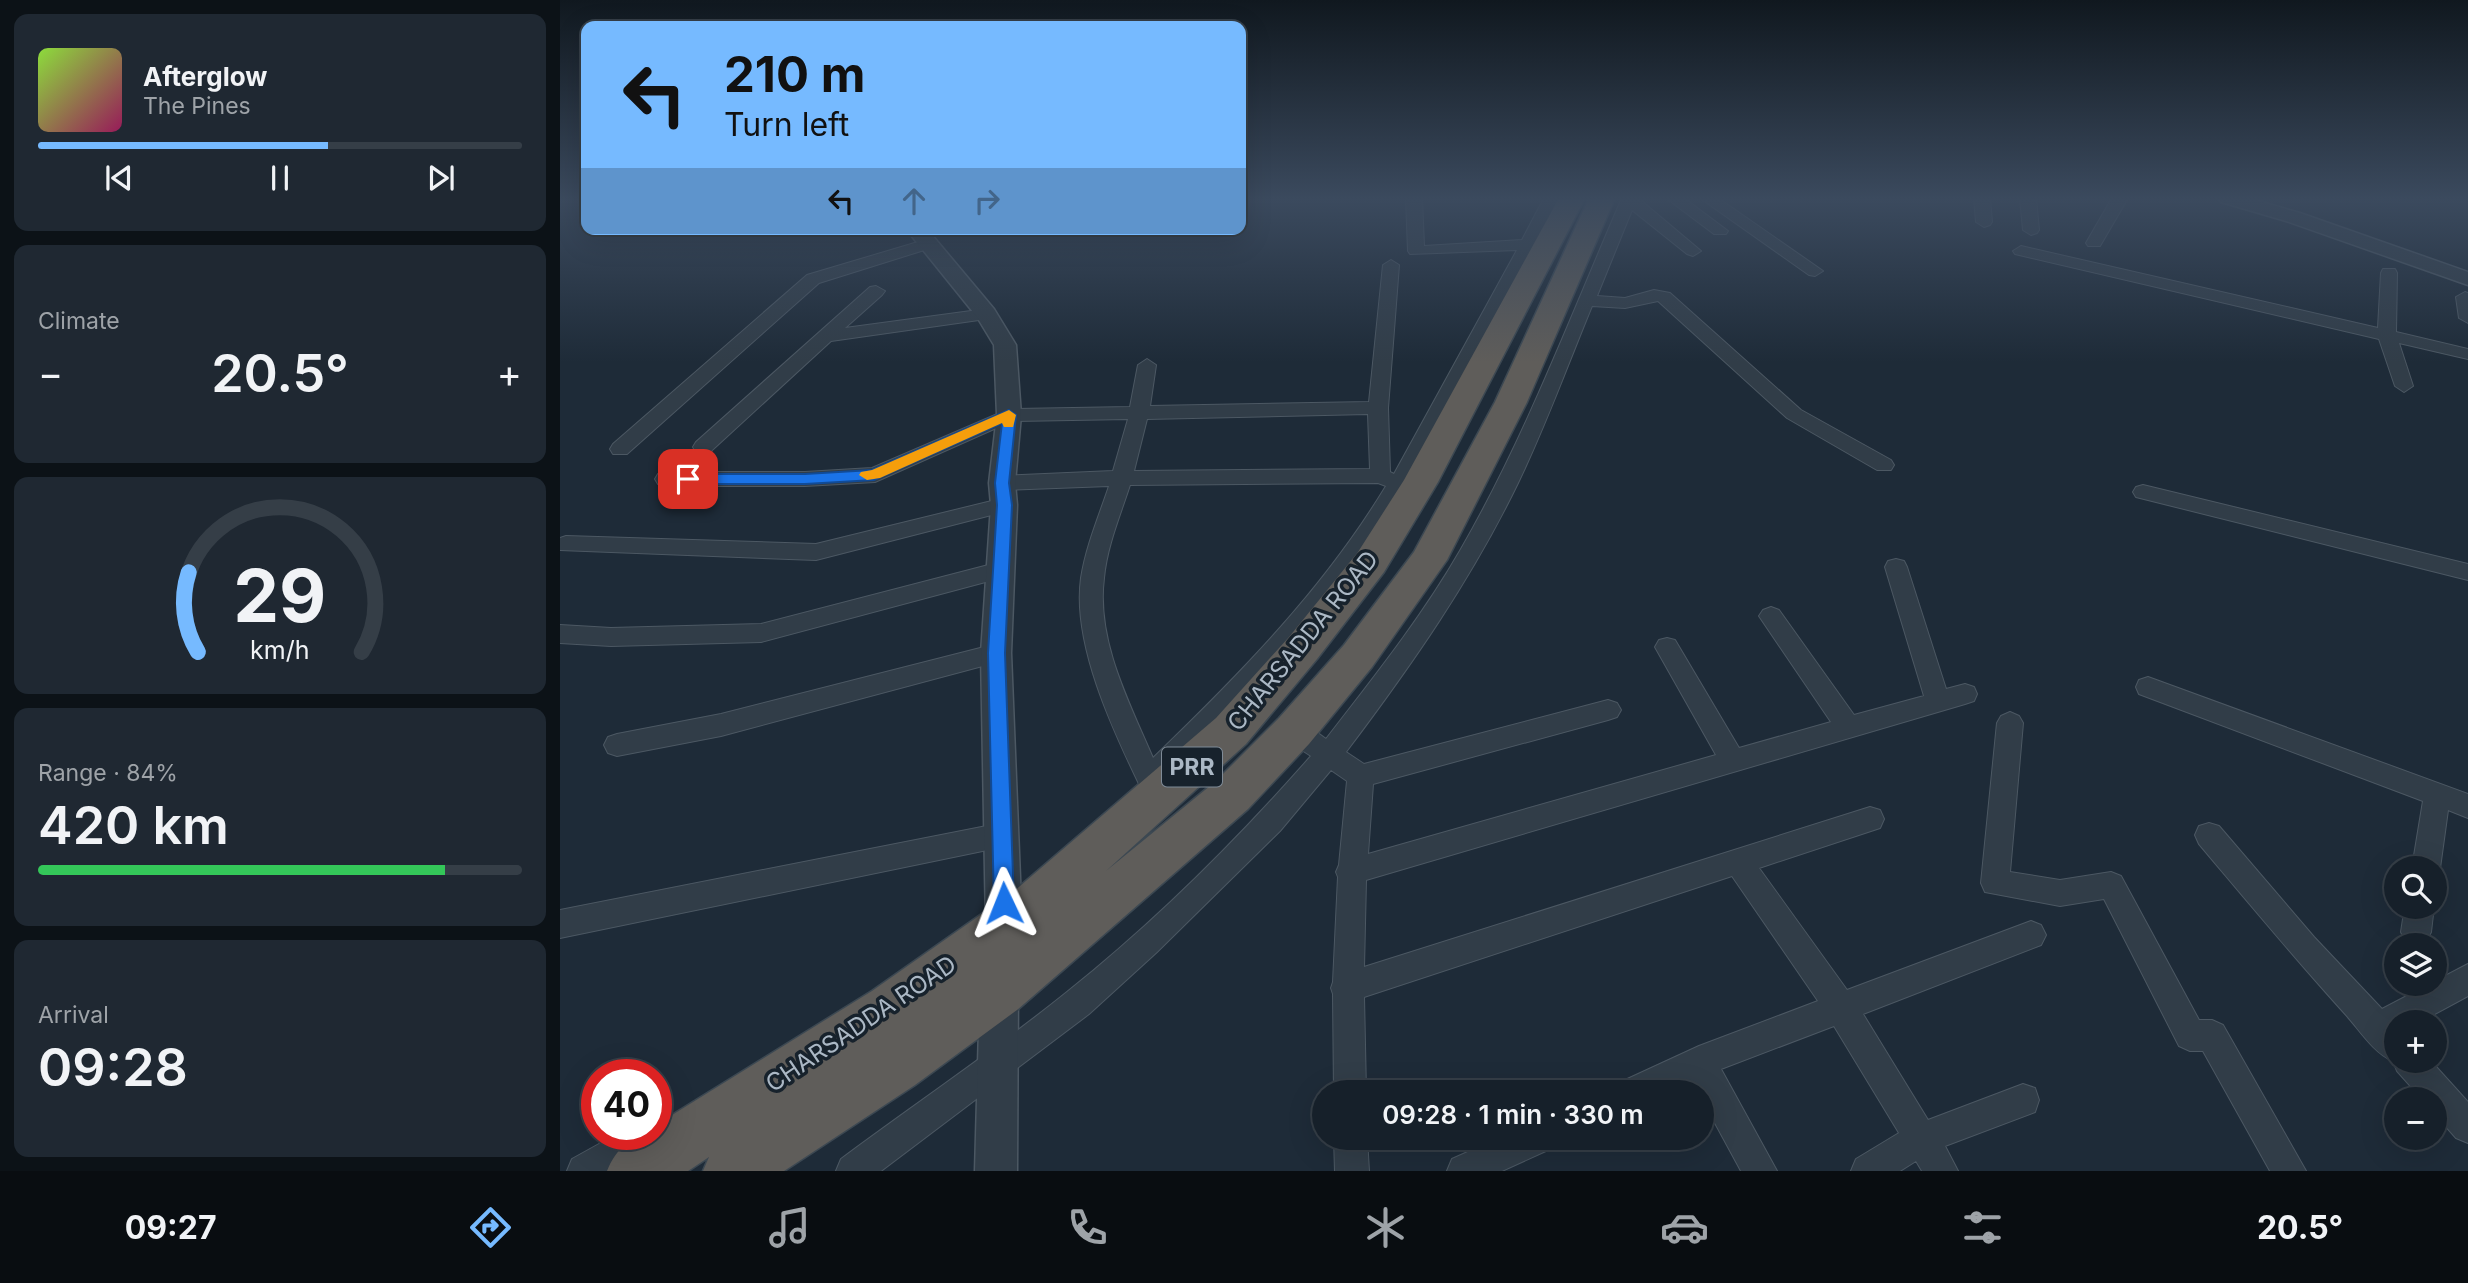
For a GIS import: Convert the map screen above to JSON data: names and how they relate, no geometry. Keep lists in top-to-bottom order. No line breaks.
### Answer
{"streets":{"highway":["CHARSADDA ROAD","PRR"]},"page":{"turn":["210 m","Turn left"],"song":["Afterglow","The Pines"],"tile":["Climate",["Range · 84%","420 km"],["Arrival","09:28"]],"heat":["−","20.5°","+"],"map_buttons":["+","−"],"limit":"40","trip":"09:28 · 1 min · 330 m","tabs":["09:27","20.5°"],"gauge":["29","km/h"]}}
